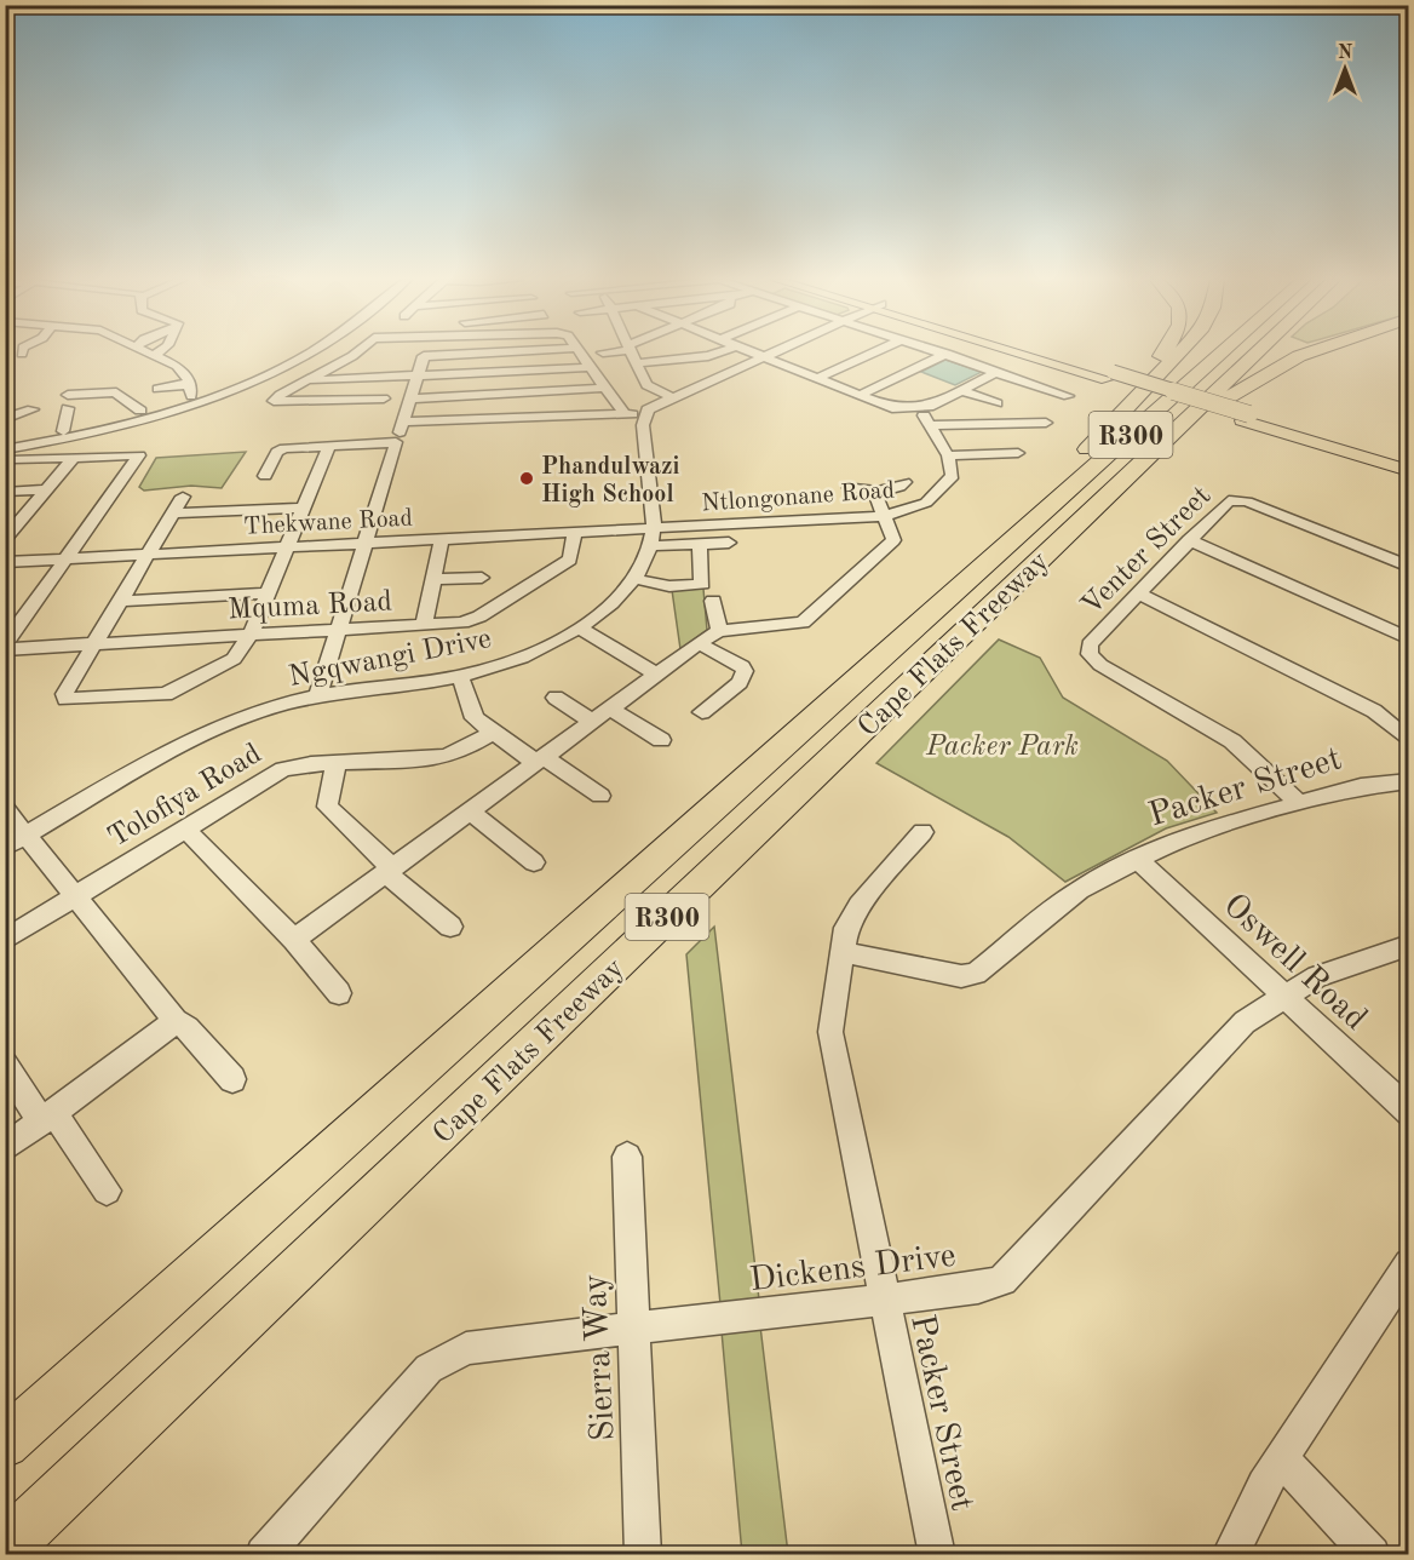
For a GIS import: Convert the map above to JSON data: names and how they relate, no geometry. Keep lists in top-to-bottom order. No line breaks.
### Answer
{"streets":{"highway":["R300","Cape Flats Freeway"],"street":["Ntlongonane Road","Thekwane Road","Venter Street","Mquma Road","Ngqwangi Drive","Packer Street","Tolofiya Road","Oswell Road","Dickens Drive","Sierra Way"]},"crossings":[["Ntlongonane Road","Thekwane Road"],["Ntlongonane Road","Ngqwangi Drive"],["Thekwane Road","Mquma Road"],["Thekwane Road","Ngqwangi Drive"],["Venter Street","Packer Street"],["Packer Street","Oswell Road"],["Packer Street","Dickens Drive"],["Oswell Road","Dickens Drive"],["Dickens Drive","Sierra Way"]],"parks":["Packer Park"],"places":["Phandulwazi High School"],"north":"top"}
